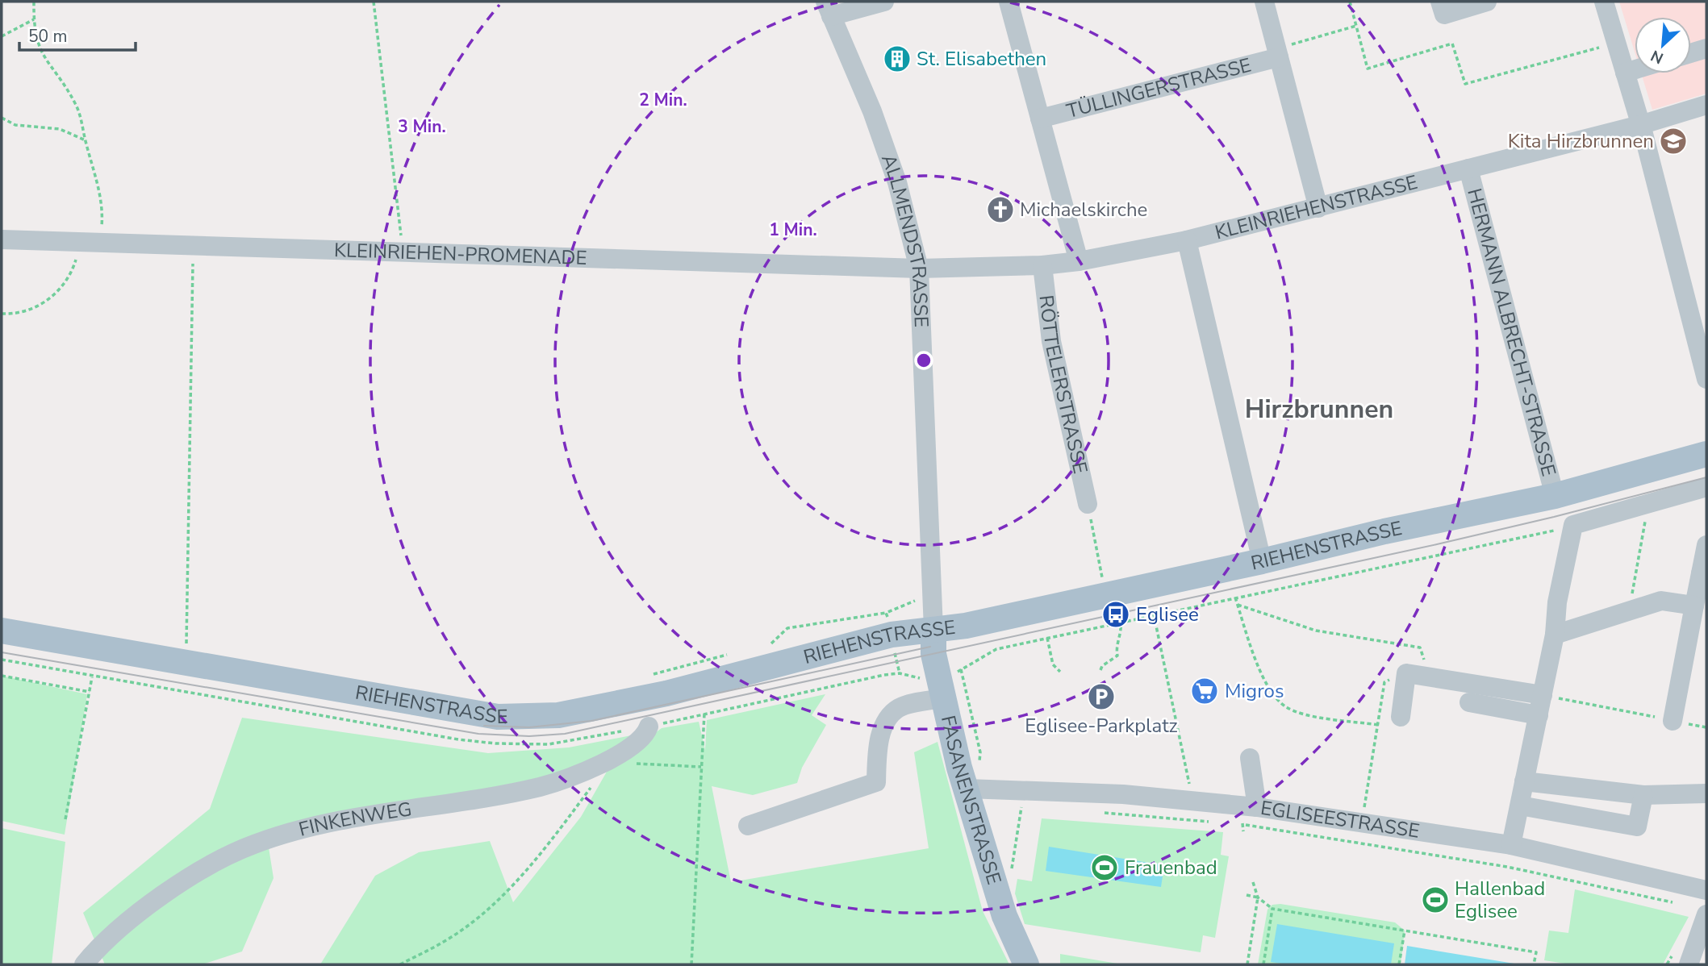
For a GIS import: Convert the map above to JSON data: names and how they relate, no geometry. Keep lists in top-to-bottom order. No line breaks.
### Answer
{"streets":{"main road":["RIEHENSTRASSE","FASANENSTRASSE"],"street":["TÜLLINGERSTRASSE","KLEINRIEHENSTRASSE","ALLMENDSTRASSE","KLEINRIEHEN-PROMENADE","HERMANN ALBRECHT-STRASSE","RÖTTELERSTRASSE","EGLISEESTRASSE","FINKENWEG"]},"crossings":[["TÜLLINGERSTRASSE","KLEINRIEHENSTRASSE"],["KLEINRIEHENSTRASSE","ALLMENDSTRASSE"],["KLEINRIEHENSTRASSE","KLEINRIEHEN-PROMENADE"],["KLEINRIEHENSTRASSE","HERMANN ALBRECHT-STRASSE"],["KLEINRIEHENSTRASSE","RÖTTELERSTRASSE"],["ALLMENDSTRASSE","KLEINRIEHEN-PROMENADE"],["ALLMENDSTRASSE","RIEHENSTRASSE"],["ALLMENDSTRASSE","FASANENSTRASSE"],["HERMANN ALBRECHT-STRASSE","RIEHENSTRASSE"],["RIEHENSTRASSE","FASANENSTRASSE"],["FASANENSTRASSE","EGLISEESTRASSE"]],"districts":["Hirzbrunnen"],"places":{"building":["St. Elisabethen"],"school or university":["Kita Hirzbrunnen"],"church":["Michaelskirche"],"bus stop":["Eglisee"],"supermarket":["Migros"],"parking":["Eglisee-Parkplatz"],"sports":["Frauenbad","Hallenbad Eglisee"]},"scale_bar":"50 m","north":"bottom left","rings":["2 Min.","3 Min.","1 Min."]}
